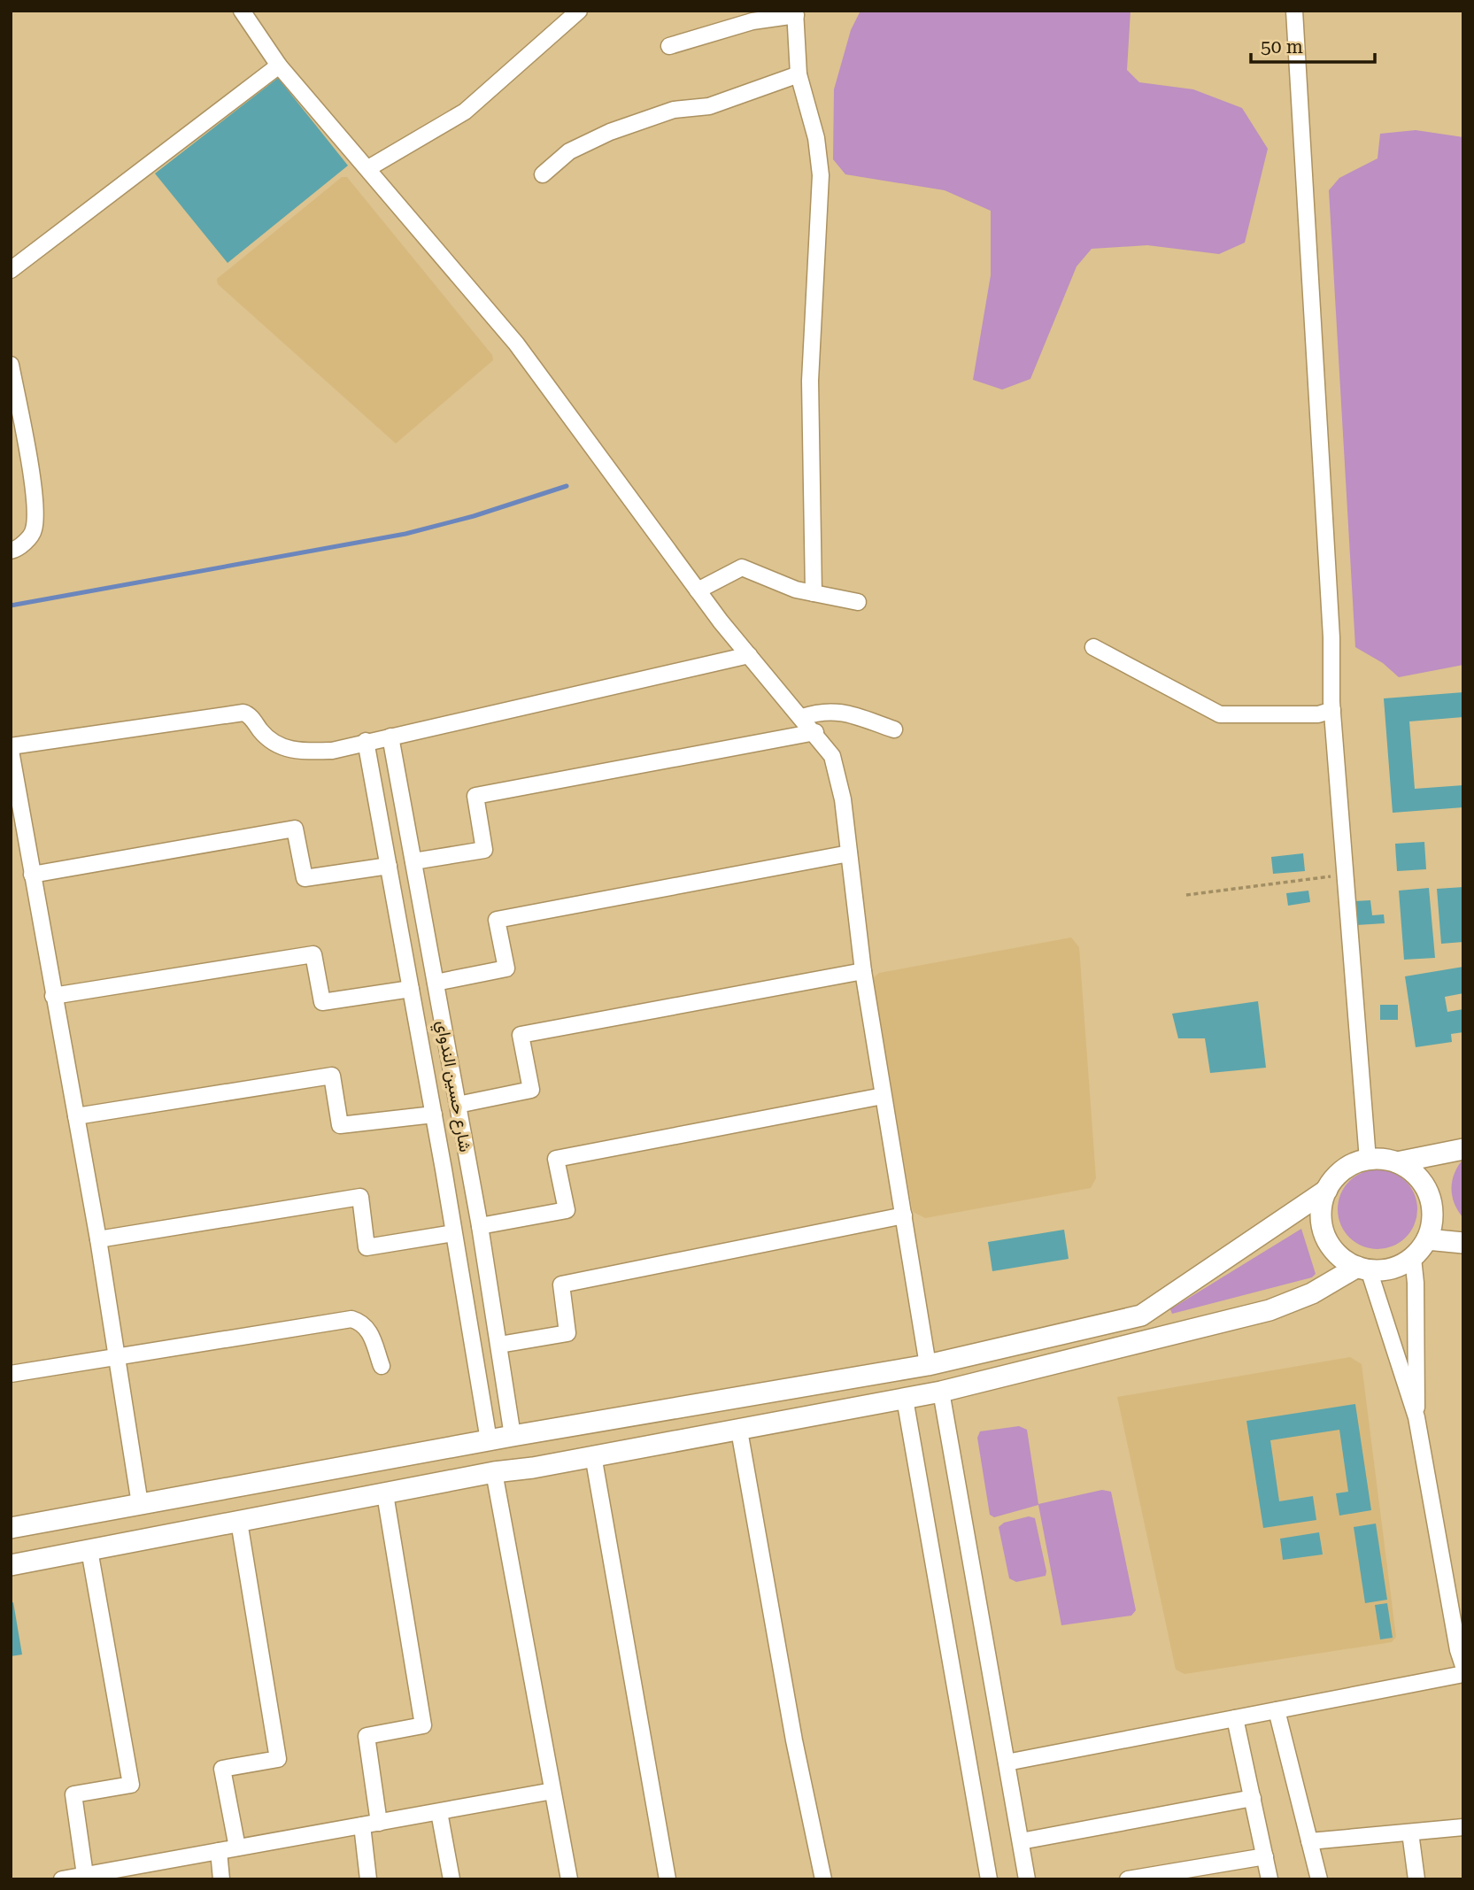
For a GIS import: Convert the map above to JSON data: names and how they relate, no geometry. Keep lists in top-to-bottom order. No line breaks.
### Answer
{"streets":{"street":["شارع حسين الندواي"]},"scale_bar":"50 m"}
